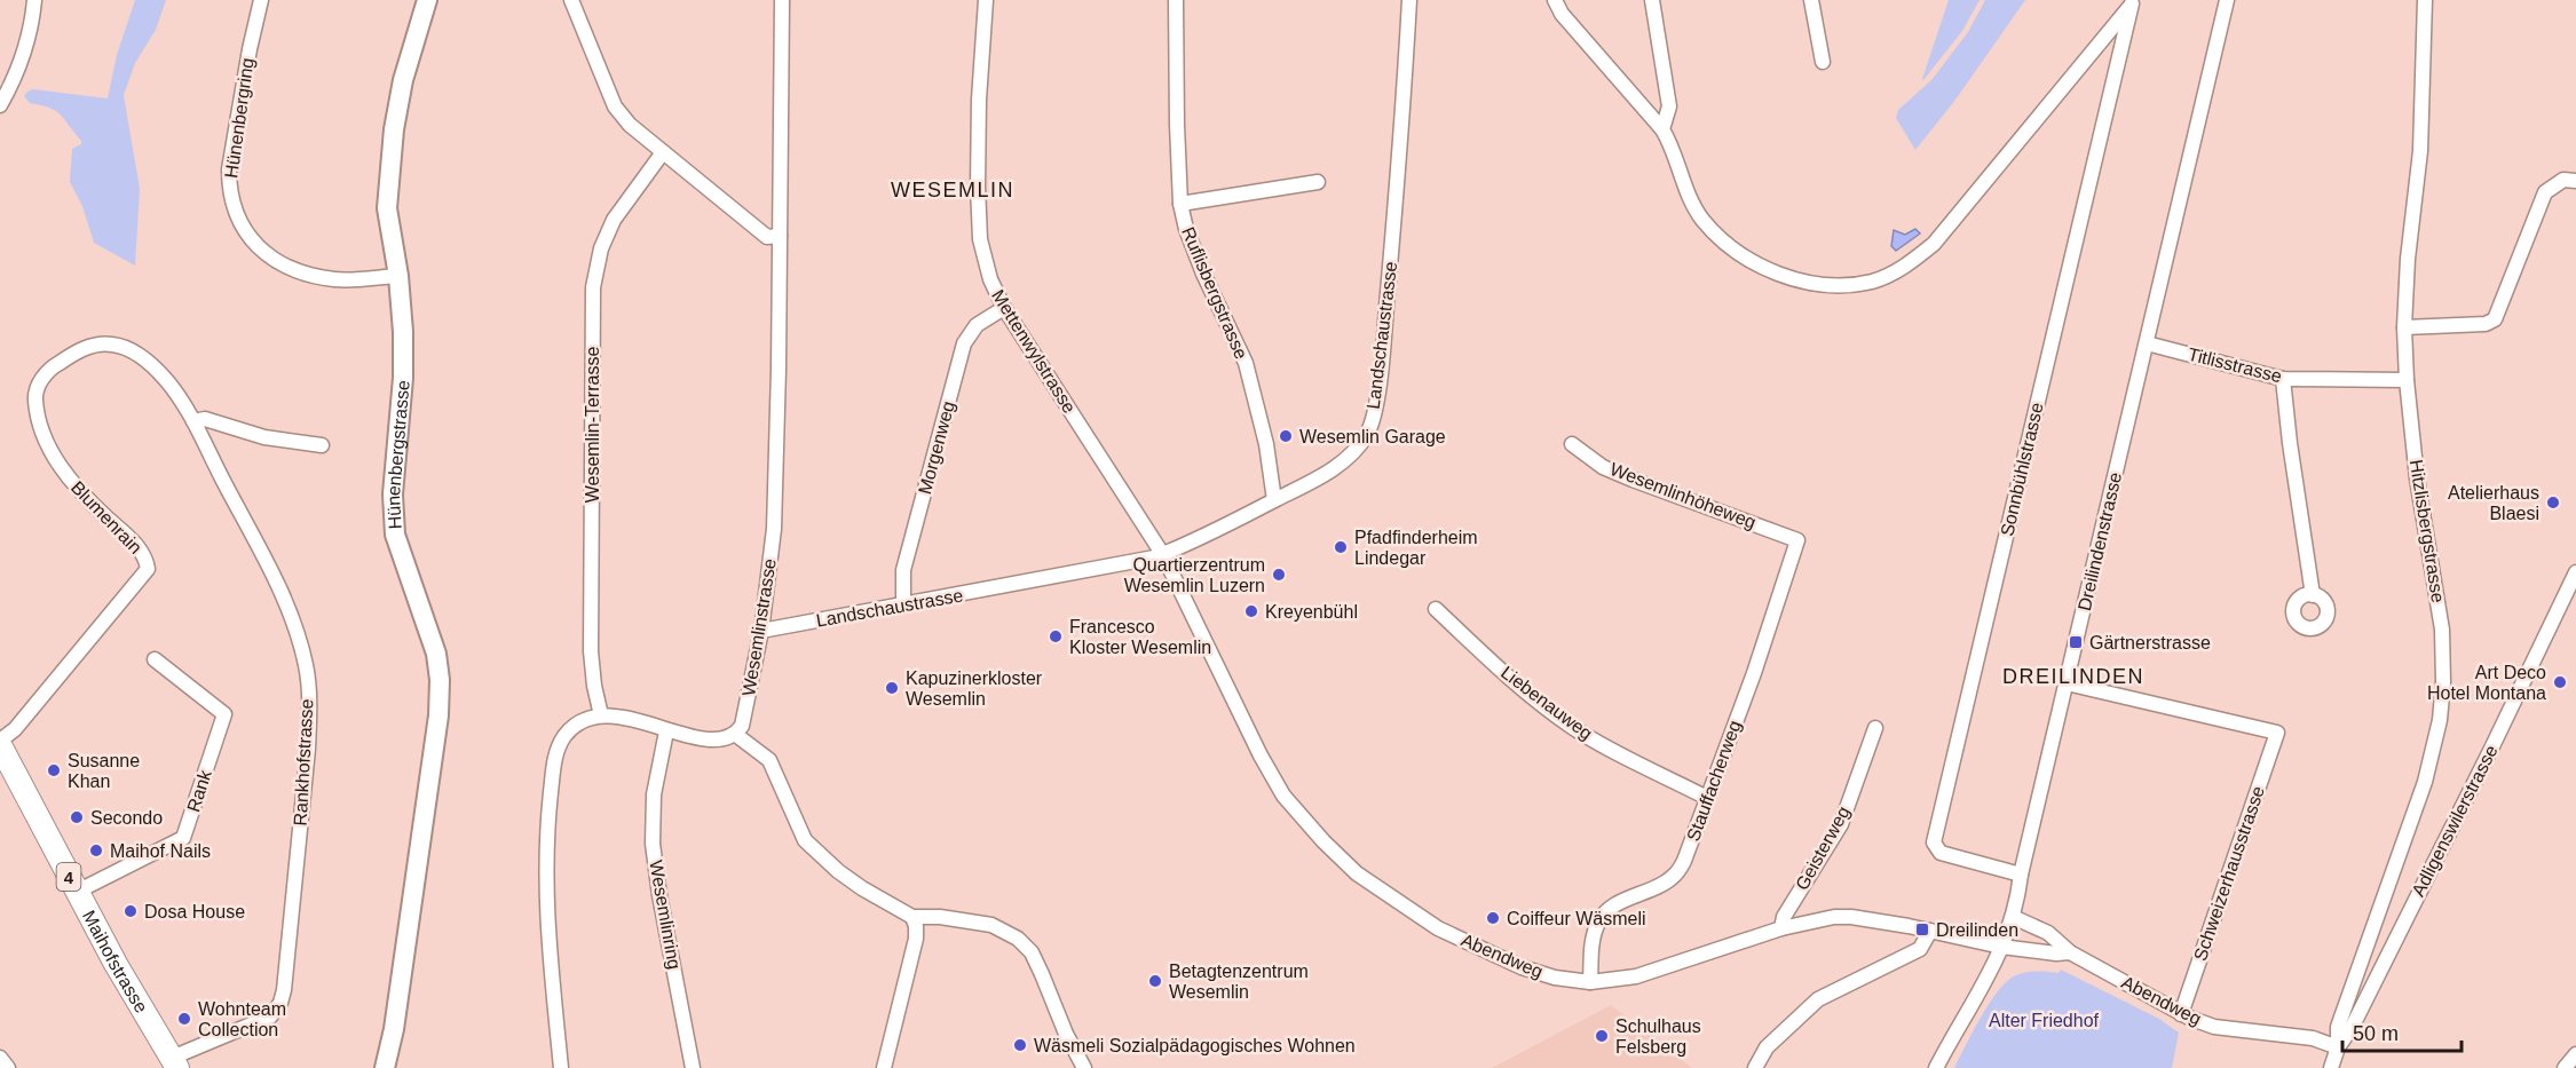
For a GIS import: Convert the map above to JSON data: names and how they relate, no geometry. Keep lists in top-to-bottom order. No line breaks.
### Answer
{"streets":{"main road":["4","Maihofstrasse"],"street":["Hünenbergring","Ruflisbergstrasse","Landschaustrasse","Mettenwylstrasse","Titlisstrasse","Wesemlin-Terrasse","Morgenweg","Hünenbergstrasse","Sonnbühlstrasse","Wesemlinhöheweg","Blumenrain","Hitzlisbergstrasse","Dreilindenstrasse","Wesemlinstrasse","Liebenauweg","Rankhofstrasse","Stauffacherweg","Rank","Adligenswilerstrasse","Geisterweg","Schweizerhausstrasse","Wesemlinring","Abendweg"]},"crossings":[["Hünenbergring","Hünenbergstrasse"],["Ruflisbergstrasse","Landschaustrasse"],["Landschaustrasse","Mettenwylstrasse"],["Landschaustrasse","Morgenweg"],["Landschaustrasse","Wesemlinstrasse"],["Landschaustrasse","Abendweg"],["Mettenwylstrasse","Morgenweg"],["Mettenwylstrasse","Abendweg"],["Titlisstrasse","Hitzlisbergstrasse"],["Titlisstrasse","Dreilindenstrasse"],["Sonnbühlstrasse","Dreilindenstrasse"],["Wesemlinhöheweg","Stauffacherweg"],["Blumenrain","Rankhofstrasse"],["Hitzlisbergstrasse","Adligenswilerstrasse"],["Hitzlisbergstrasse","Abendweg"],["Dreilindenstrasse","Schweizerhausstrasse"],["Dreilindenstrasse","Abendweg"],["Liebenauweg","Stauffacherweg"],["Rankhofstrasse","Maihofstrasse"],["Stauffacherweg","Abendweg"],["Rank","Maihofstrasse"],["Adligenswilerstrasse","Abendweg"],["Geisterweg","Abendweg"],["Schweizerhausstrasse","Abendweg"]],"districts":["WESEMLIN","DREILINDEN"],"parks":["Alter Friedhof"],"places":{"other":["Wesemlin Garage","Atelierhaus Blaesi","Pfadfinderheim Lindegar","Quartierzentrum Wesemlin Luzern","Kreyenbühl","Francesco Kloster Wesemlin","Art Deco Hotel Montana","Kapuzinerkloster Wesemlin","Susanne Khan","Secondo","Maihof Nails","Dosa House","Coiffeur Wäsmeli","Betagtenzentrum Wesemlin","Wohnteam Collection","Schulhaus Felsberg","Wäsmeli Sozialpädagogisches Wohnen"],"transit":["Gärtnerstrasse","Dreilinden"]},"scale_bar":"50 m"}
